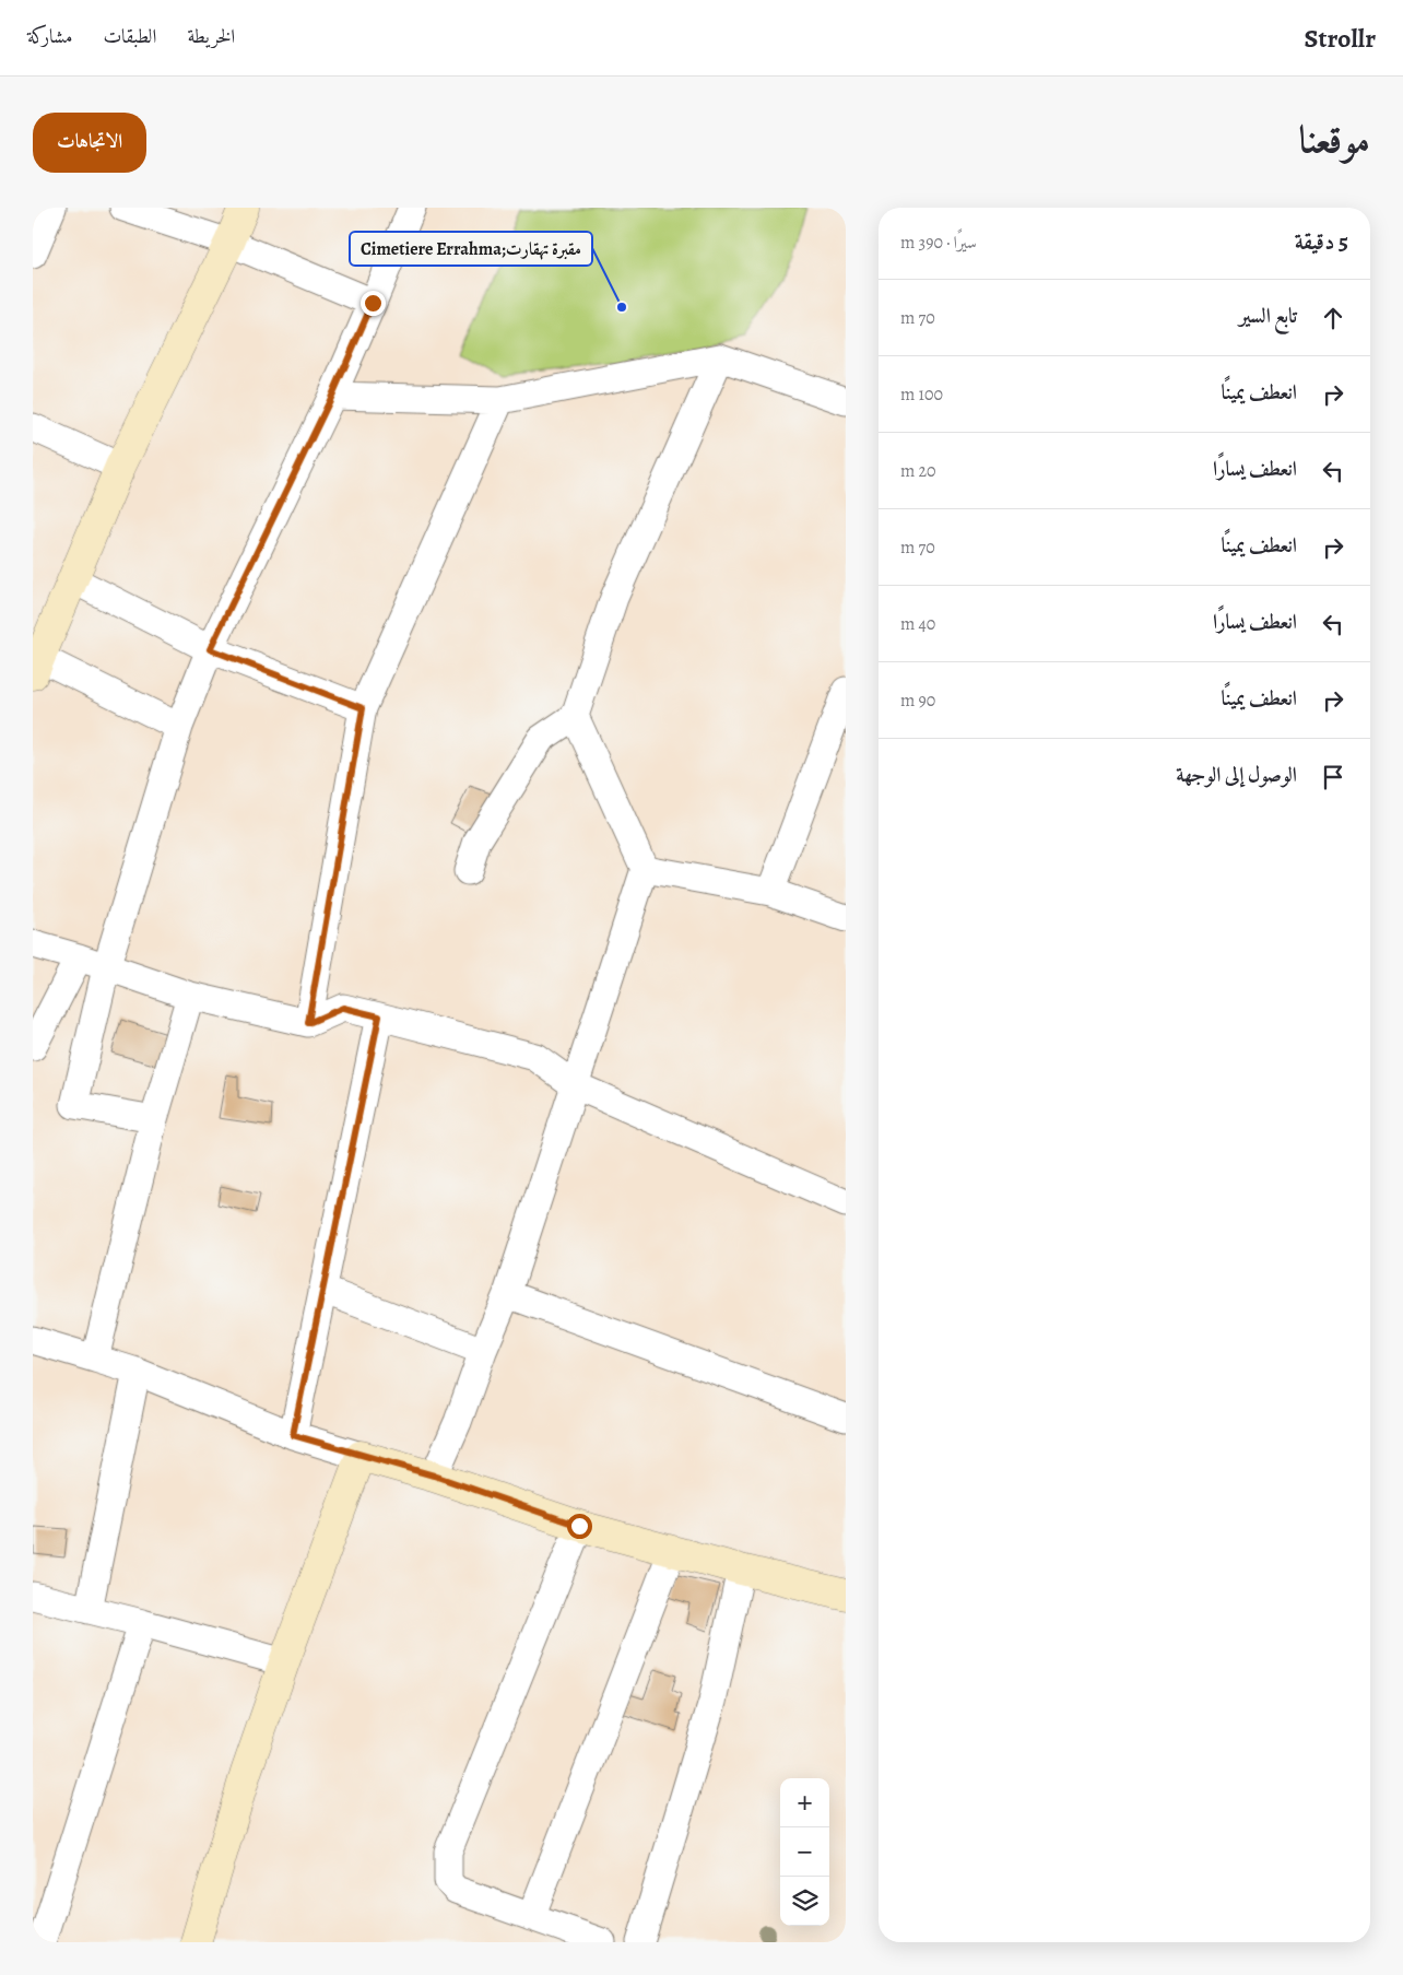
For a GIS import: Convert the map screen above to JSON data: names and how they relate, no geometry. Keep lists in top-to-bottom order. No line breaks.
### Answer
{"places":["Cimetiere Errahma;مقبرة تهقارت"],"page":{"header":"Strollr","nav":["الخريطة","الطبقات","مشاركة"],"title":"موقعنا","buttons":"الاتجاهات","heading":["5 دقيقة","سيرًا · 390 m"],"list":[["تابع السير","70 m"],["انعطف يمينًا","100 m"],["انعطف يسارًا","20 m"],["انعطف يمينًا","70 m"],["انعطف يسارًا","40 m"],["انعطف يمينًا","90 m"],"الوصول إلى الوجهة"],"map_buttons":["+","−"]}}
